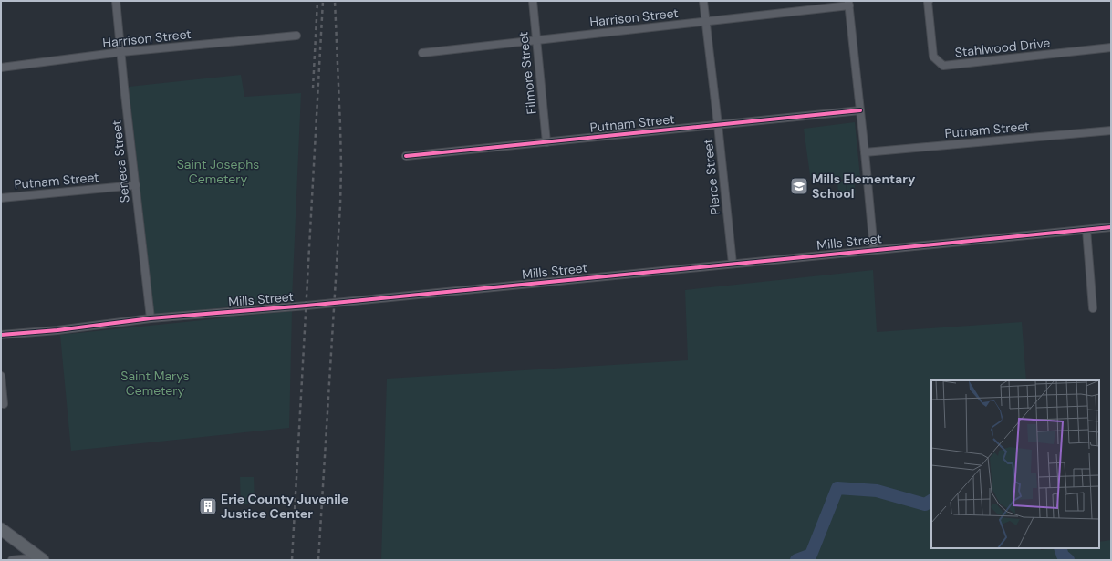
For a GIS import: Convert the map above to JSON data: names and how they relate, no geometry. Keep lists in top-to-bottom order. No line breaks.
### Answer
{"streets":{"street":["Harrison Street","Stahlwood Drive","Filmore Street","Putnam Street","Seneca Street","Pierce Street","Mills Street"]},"crossings":[["Harrison Street","Filmore Street"],["Harrison Street","Seneca Street"],["Harrison Street","Pierce Street"],["Filmore Street","Putnam Street"],["Putnam Street","Seneca Street"],["Putnam Street","Pierce Street"],["Seneca Street","Mills Street"],["Pierce Street","Mills Street"]],"parks":["Saint Josephs Cemetery","Saint Marys Cemetery"],"places":{"school or university":["Mills Elementary School"],"building":["Erie County Juvenile Justice Center"]}}
